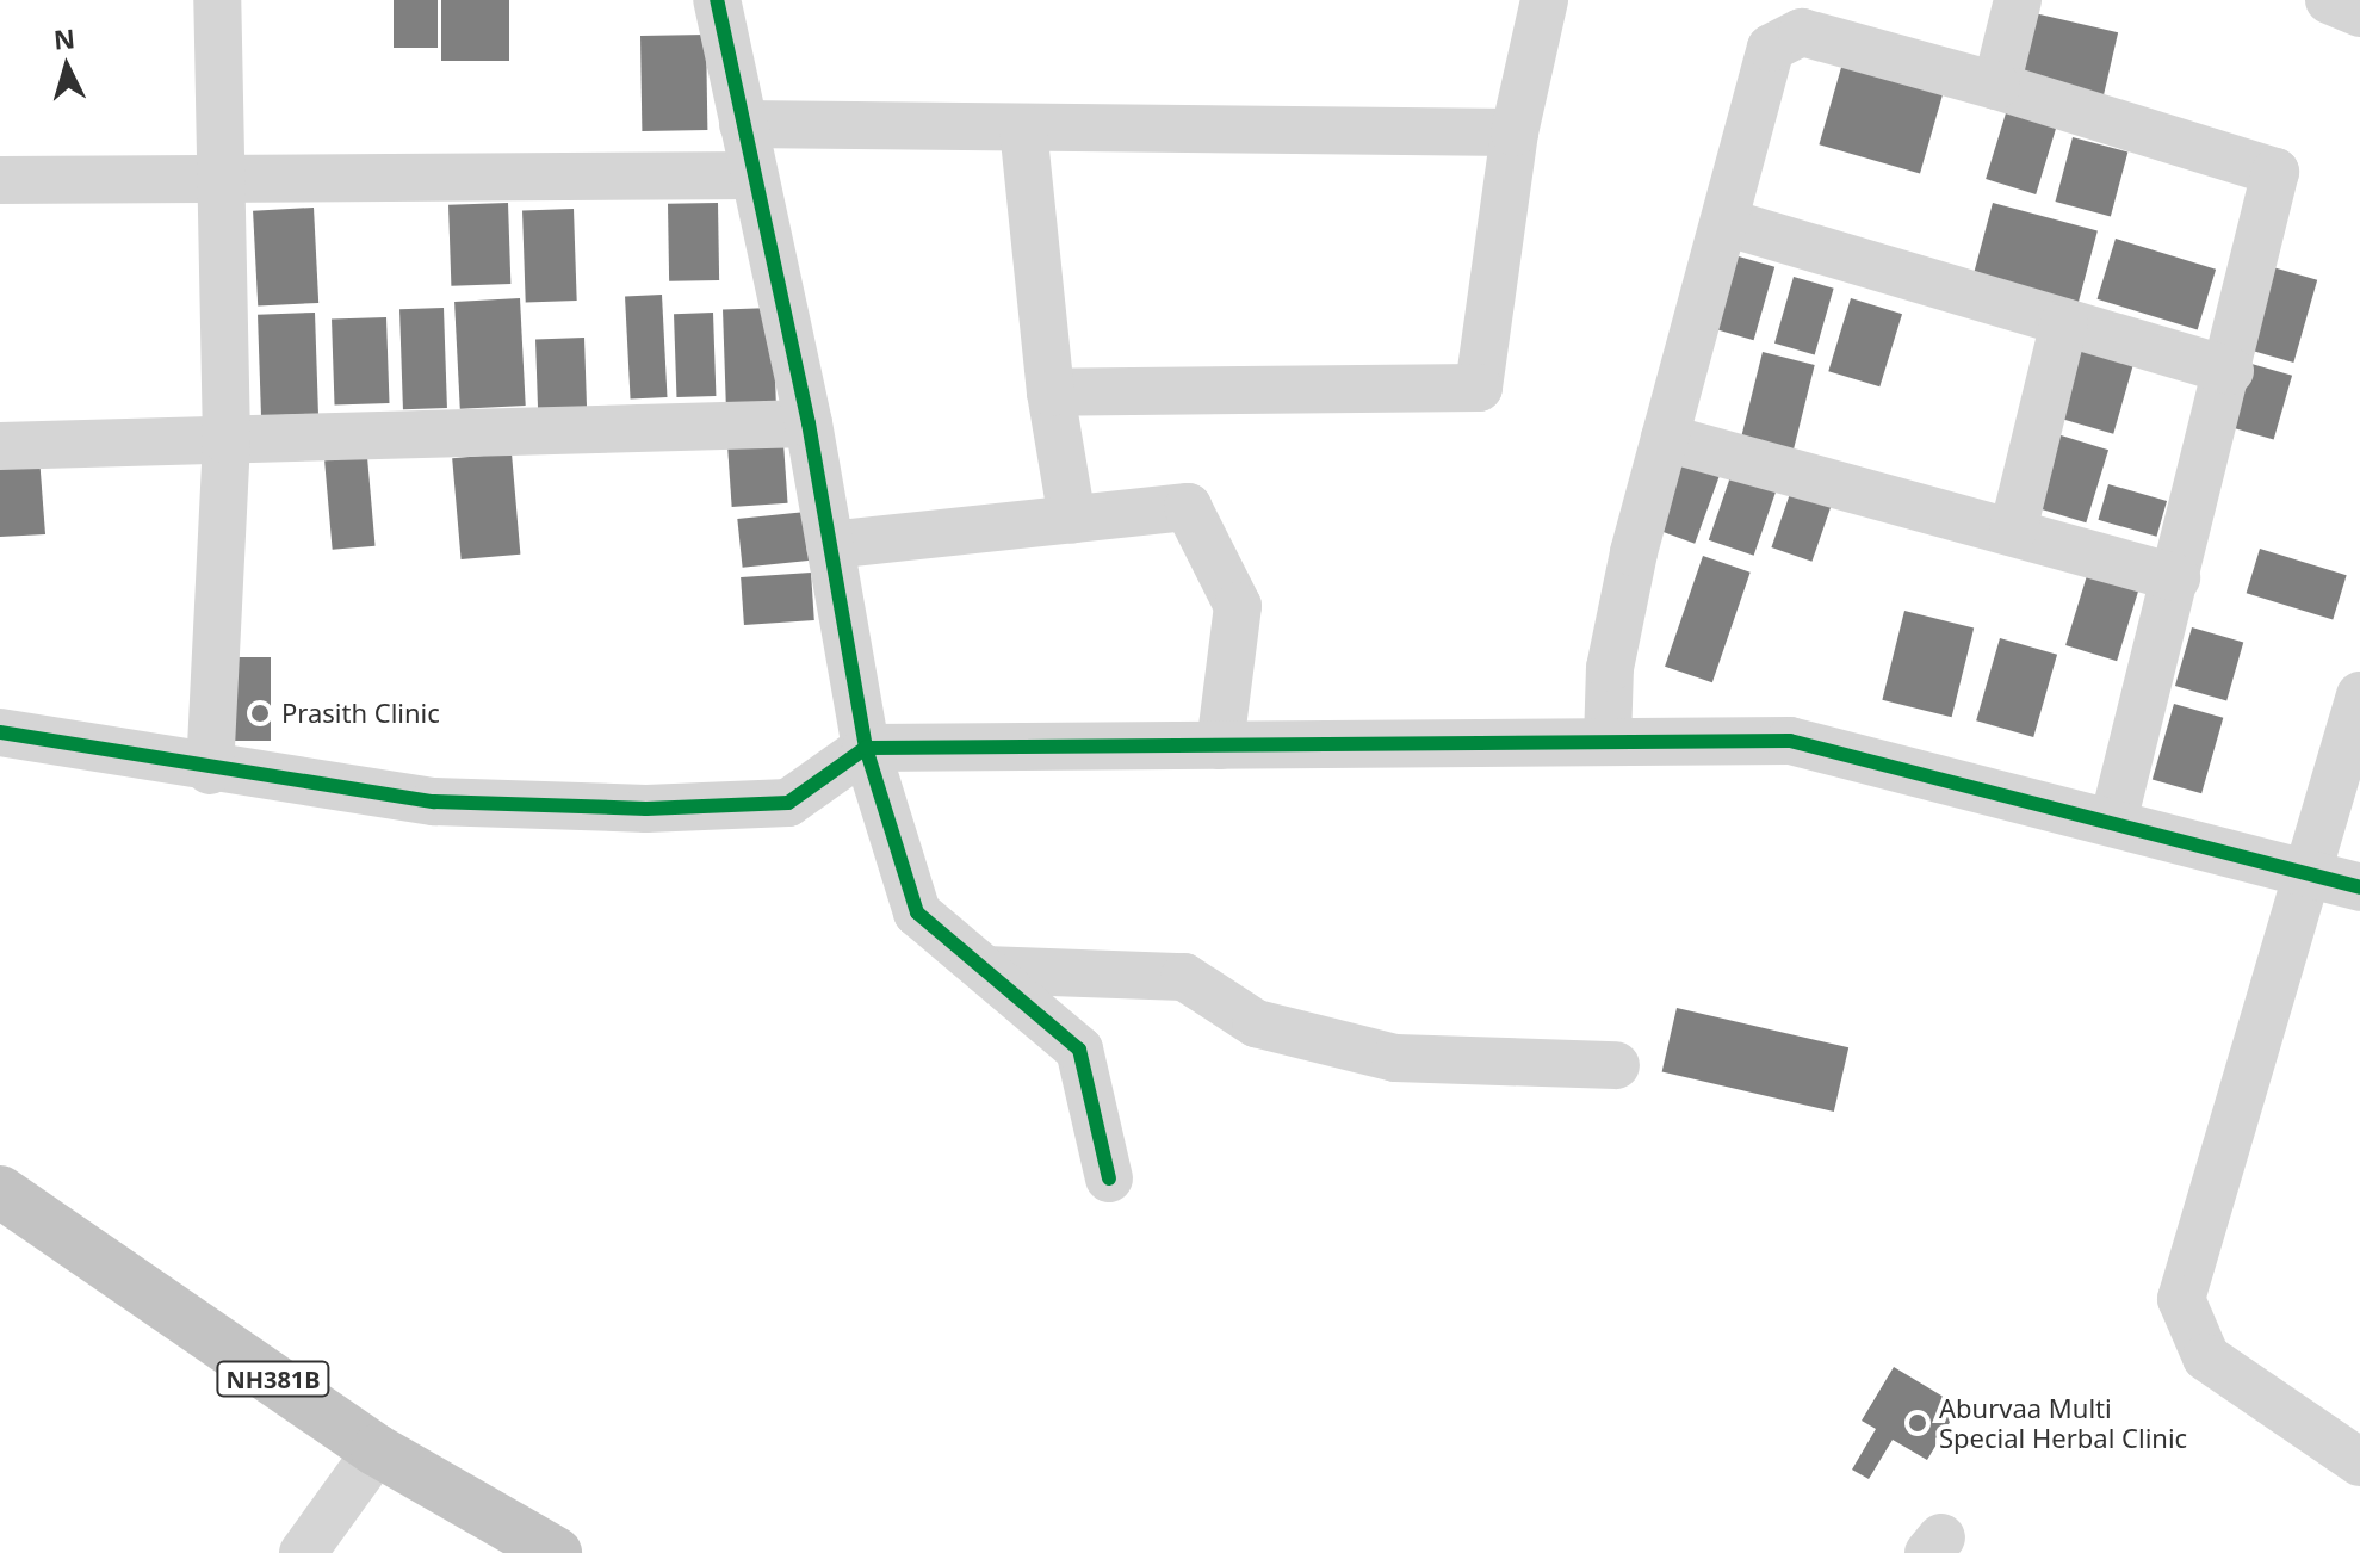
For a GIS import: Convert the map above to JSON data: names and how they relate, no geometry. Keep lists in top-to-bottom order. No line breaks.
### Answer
{"streets":{"highway":["NH381B"]},"places":["Prasith Clinic","Aburvaa Multi Special Herbal Clinic"],"north":"top"}
